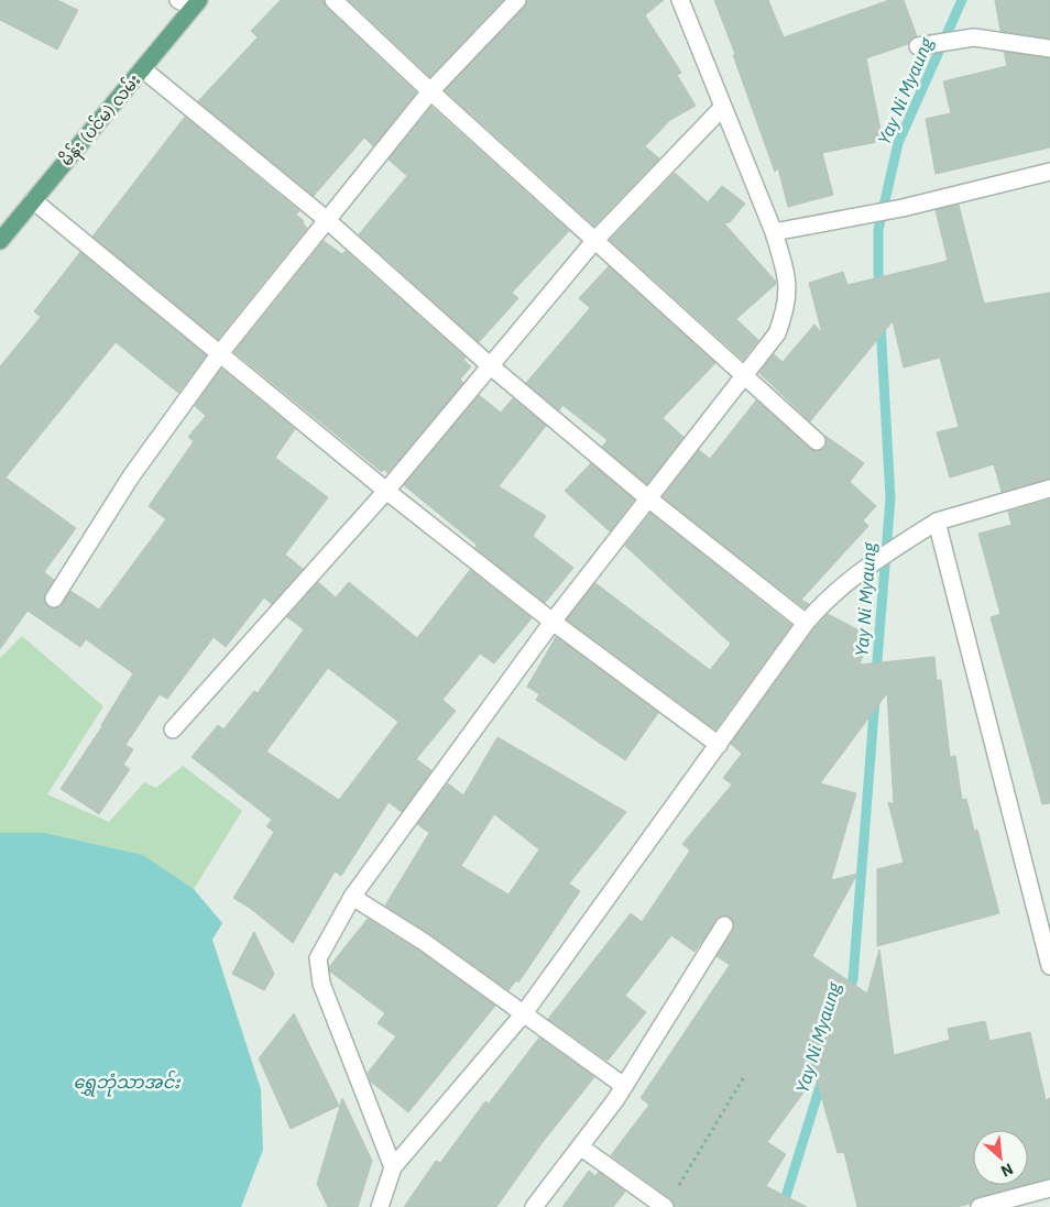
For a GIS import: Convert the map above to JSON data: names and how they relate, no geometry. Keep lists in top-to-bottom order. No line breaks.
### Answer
{"streets":{"main road":["မိန်း (ပင်မ) လမ်း"]},"water":["Yay Ni Myaung","ရွှေဘုံသာအင်း"],"north":"bottom right"}
